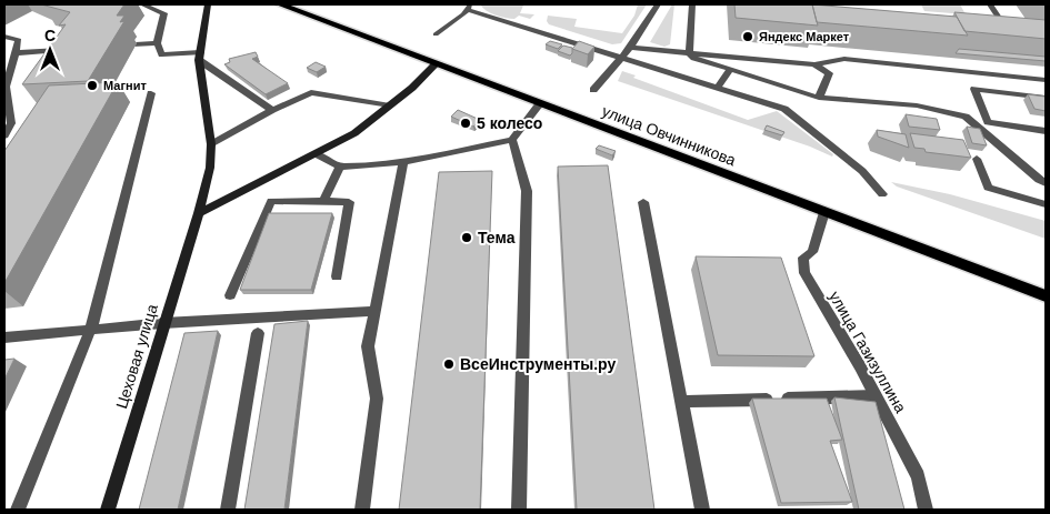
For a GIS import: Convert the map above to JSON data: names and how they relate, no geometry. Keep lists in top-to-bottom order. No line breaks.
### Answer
{"streets":{"main road":["улица Овчинникова","Цеховая улица"],"street":["улица Газизуллина"]},"crossings":[["улица Овчинникова","улица Газизуллина"]],"places":["Яндекс Маркет","Магнит","5 колесо","Тема","ВсеИнструменты.ру"],"north":"top"}
